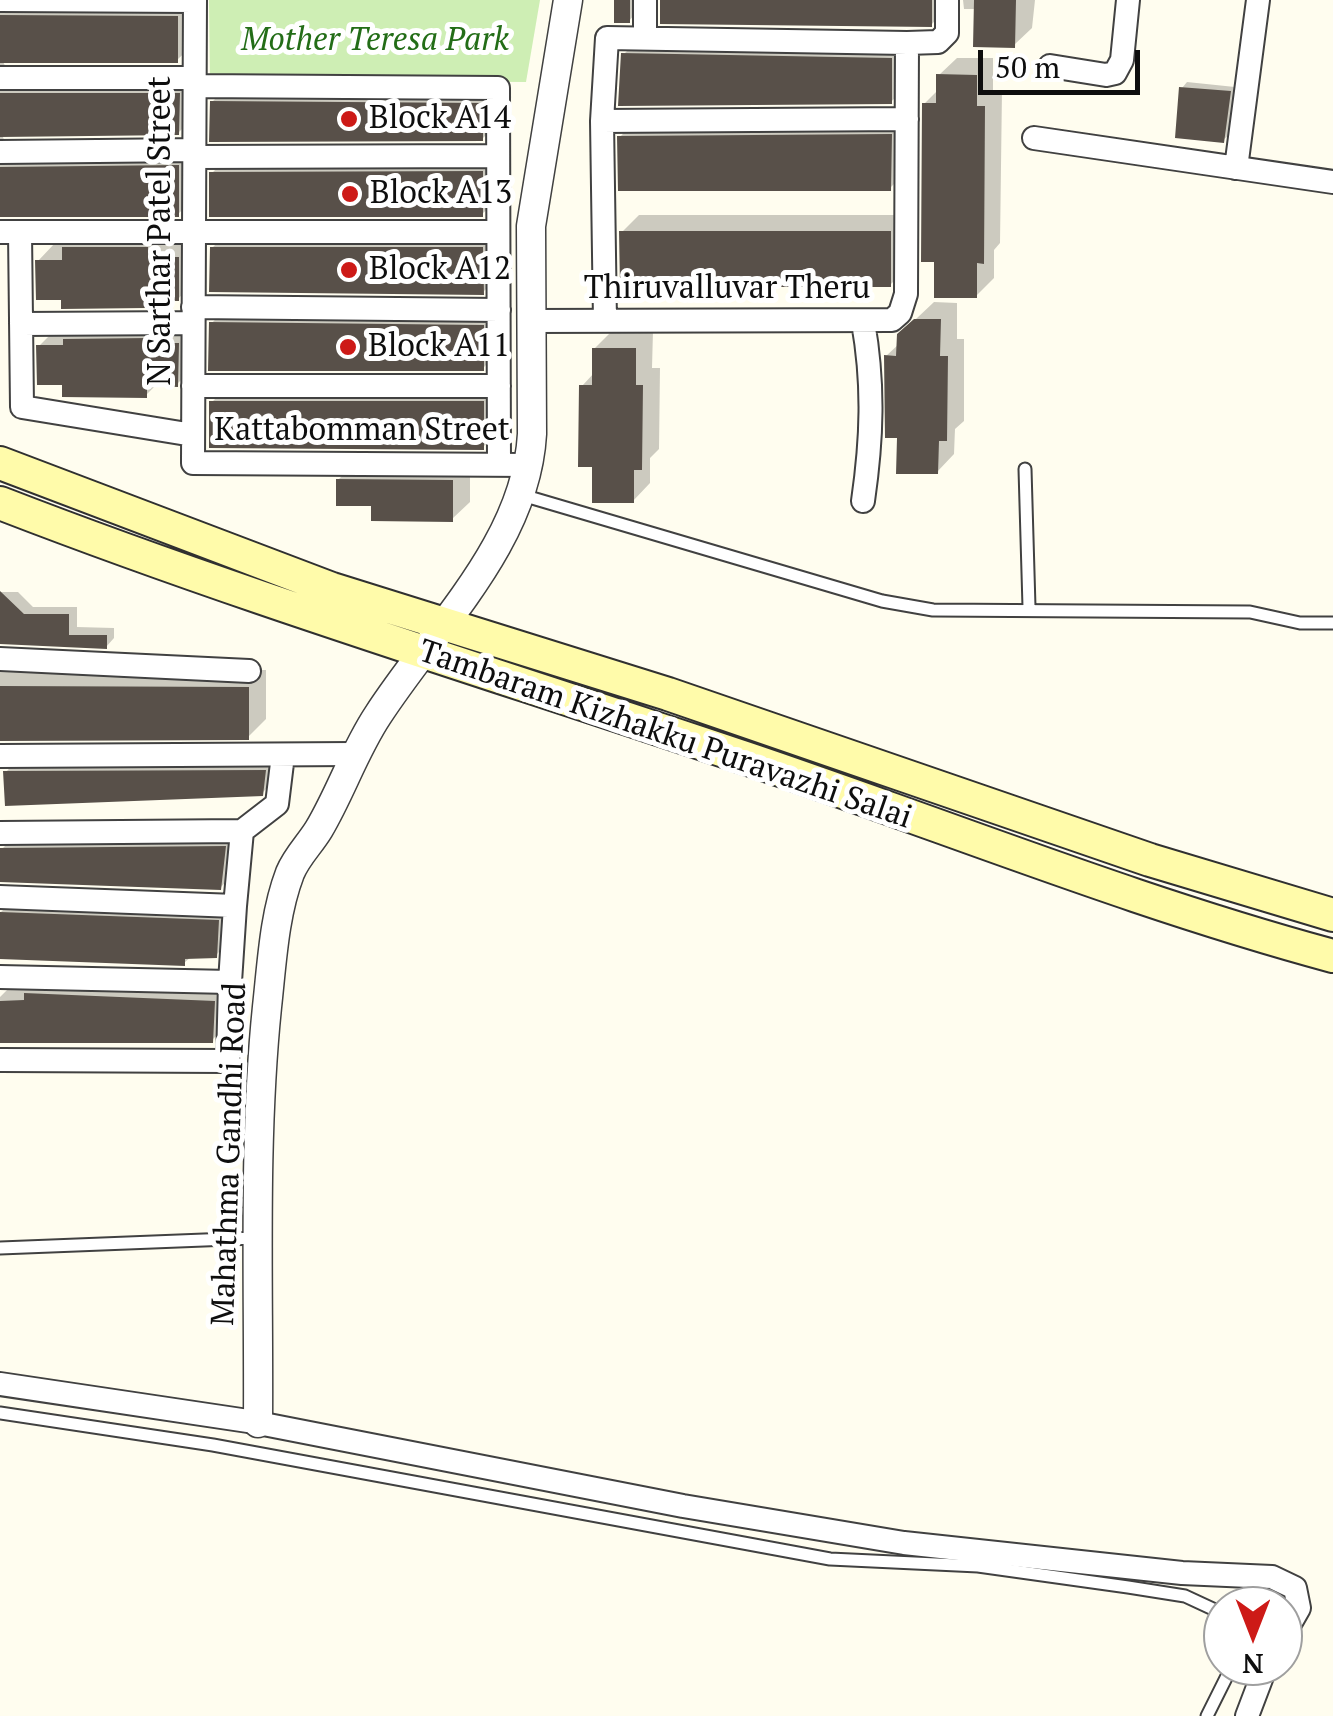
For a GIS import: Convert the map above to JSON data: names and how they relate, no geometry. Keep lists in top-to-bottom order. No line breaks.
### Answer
{"streets":{"main road":["Tambaram Kizhakku Puravazhi Salai"],"street":["N Sarthar Patel Street","Thiruvalluvar Theru","Kattabomman Street","Mahathma Gandhi Road"]},"crossings":[["N Sarthar Patel Street","Kattabomman Street"],["Thiruvalluvar Theru","Mahathma Gandhi Road"],["Kattabomman Street","Mahathma Gandhi Road"],["Tambaram Kizhakku Puravazhi Salai","Mahathma Gandhi Road"]],"parks":["Mother Teresa Park"],"places":["Block A14","Block A13","Block A12","Block A11"],"scale_bar":"50 m","north":"bottom"}
